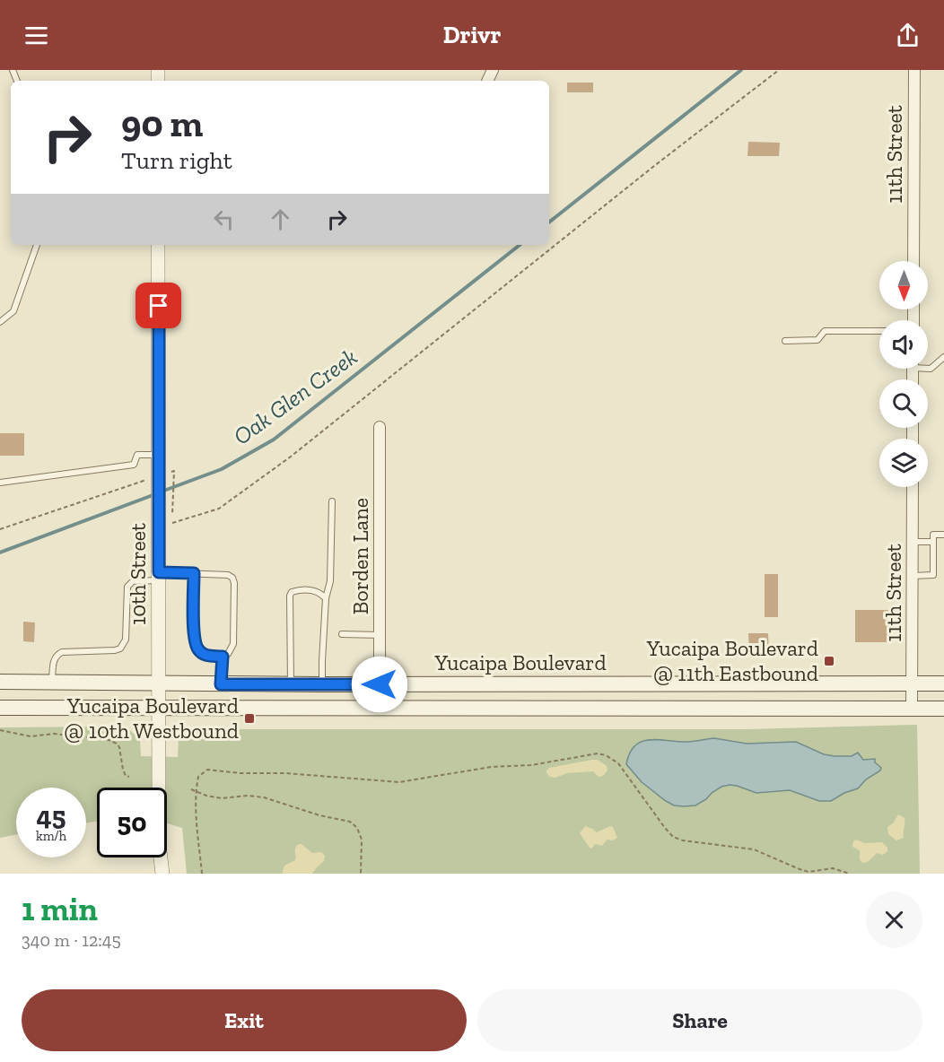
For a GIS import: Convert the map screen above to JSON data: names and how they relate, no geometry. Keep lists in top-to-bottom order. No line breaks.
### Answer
{"streets":{"main road":["Yucaipa Boulevard"],"street":["11th Street","Borden Lane","10th Street"]},"crossings":[["11th Street","Yucaipa Boulevard"],["Borden Lane","Yucaipa Boulevard"],["10th Street","Yucaipa Boulevard"]],"water":["Oak Glen Creek"],"places":{"transit":["Yucaipa Boulevard @ 11th Eastbound","Yucaipa Boulevard @ 10th Westbound"]},"north":"bottom","page":{"header":"Drivr","turn":["90 m","Turn right"],"speed":"45 km/h","limit":"50","heading":["1 min","340 m · 12:45"],"buttons":["Exit","Share"]}}
